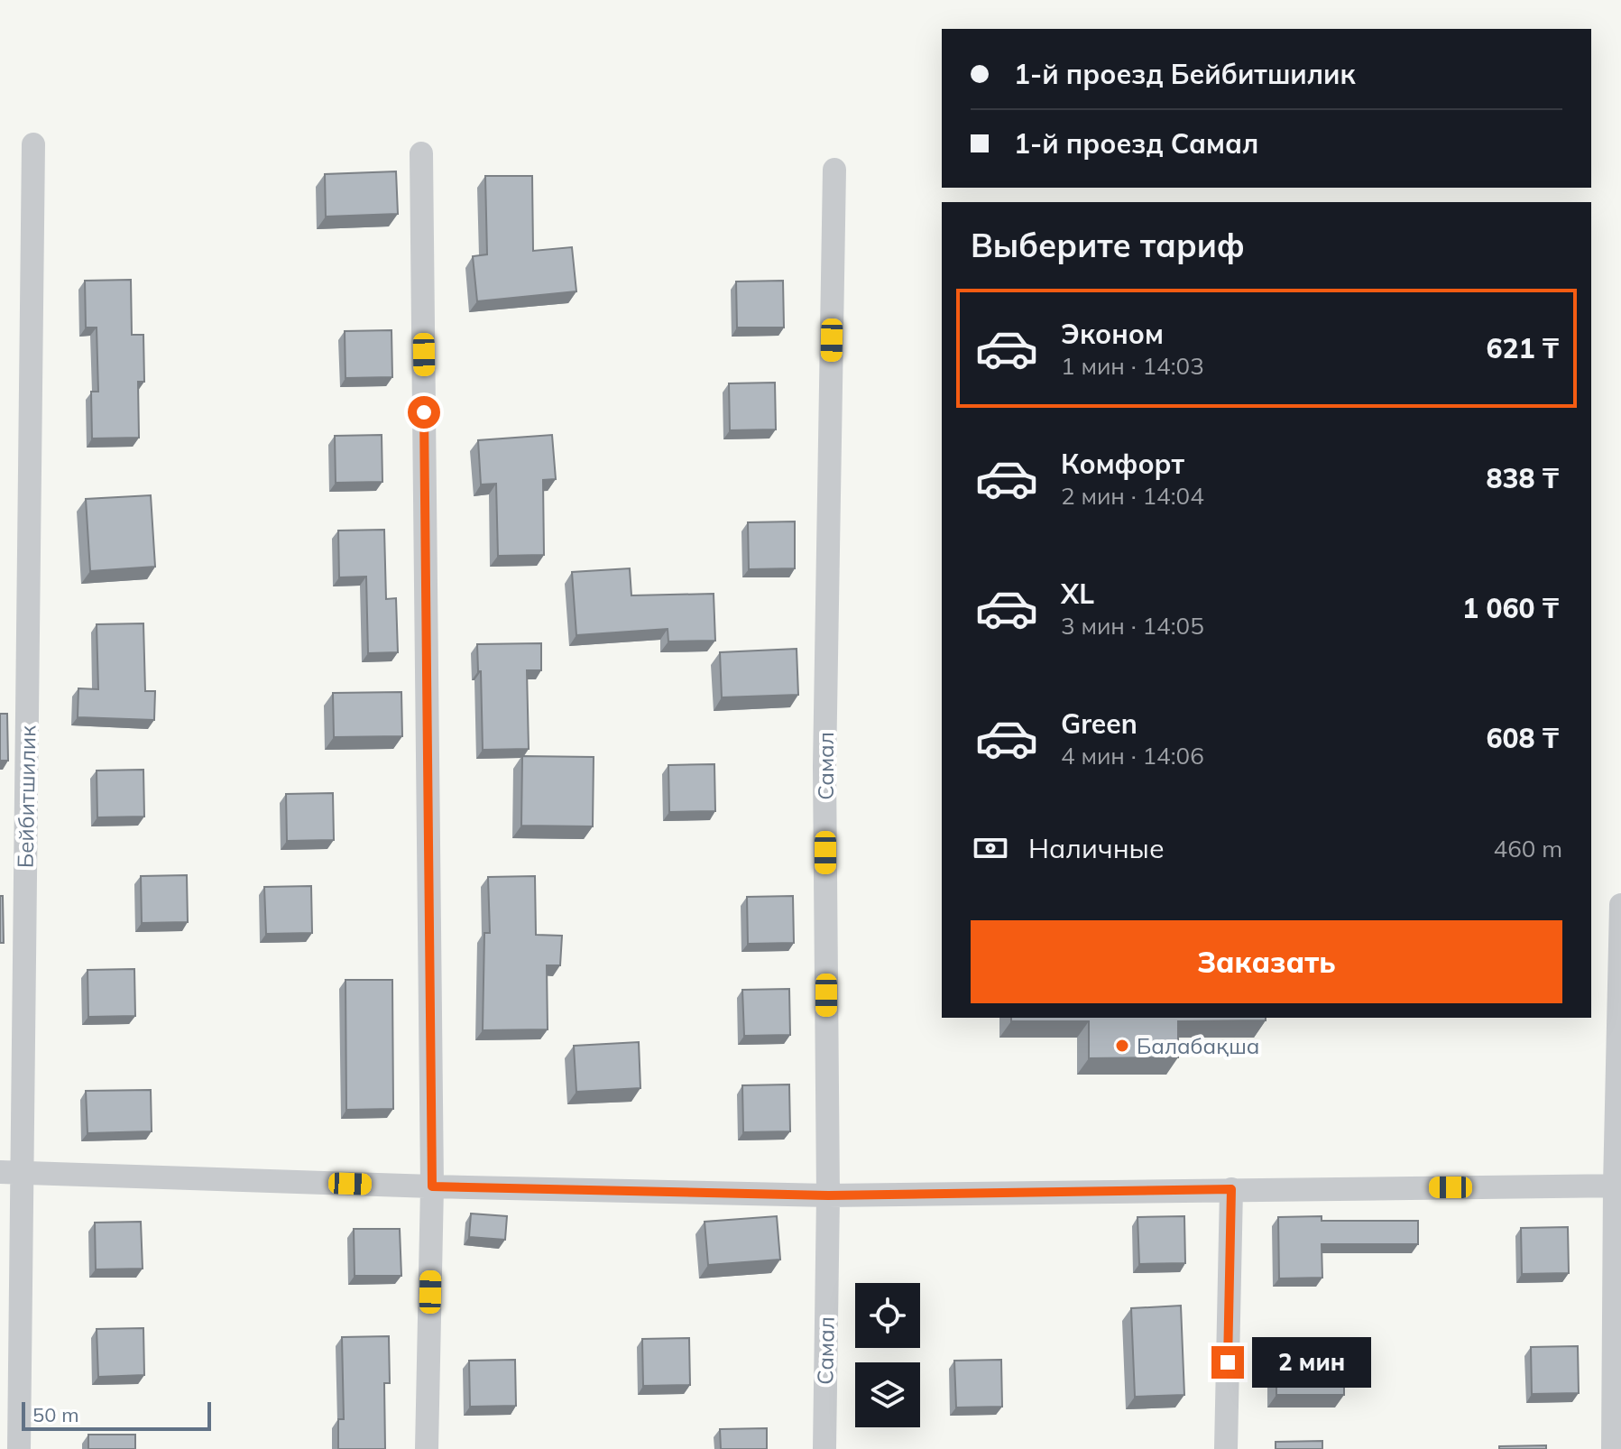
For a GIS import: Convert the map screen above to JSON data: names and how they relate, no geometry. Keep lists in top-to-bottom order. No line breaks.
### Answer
{"streets":{"street":["Самал","Бейбитшилик"]},"places":["Балабақша"],"scale_bar":"50 m","page":{"banner":["1-й проезд Бейбитшилик","1-й проезд Самал"],"heading":"Выберите тариф","list":[{"name":"Эконом","note":"1 мин · 14:03","value":"621 ₸"},{"name":"Комфорт","note":"2 мин · 14:04","value":"838 ₸"},{"name":"XL","note":"3 мин · 14:05","value":"1 060 ₸"},{"name":"Green","note":"4 мин · 14:06","value":"608 ₸"}],"pay":["Наличные","460 m"],"buttons":"Заказать","bubble":"2 мин","scale":"50 m"}}
